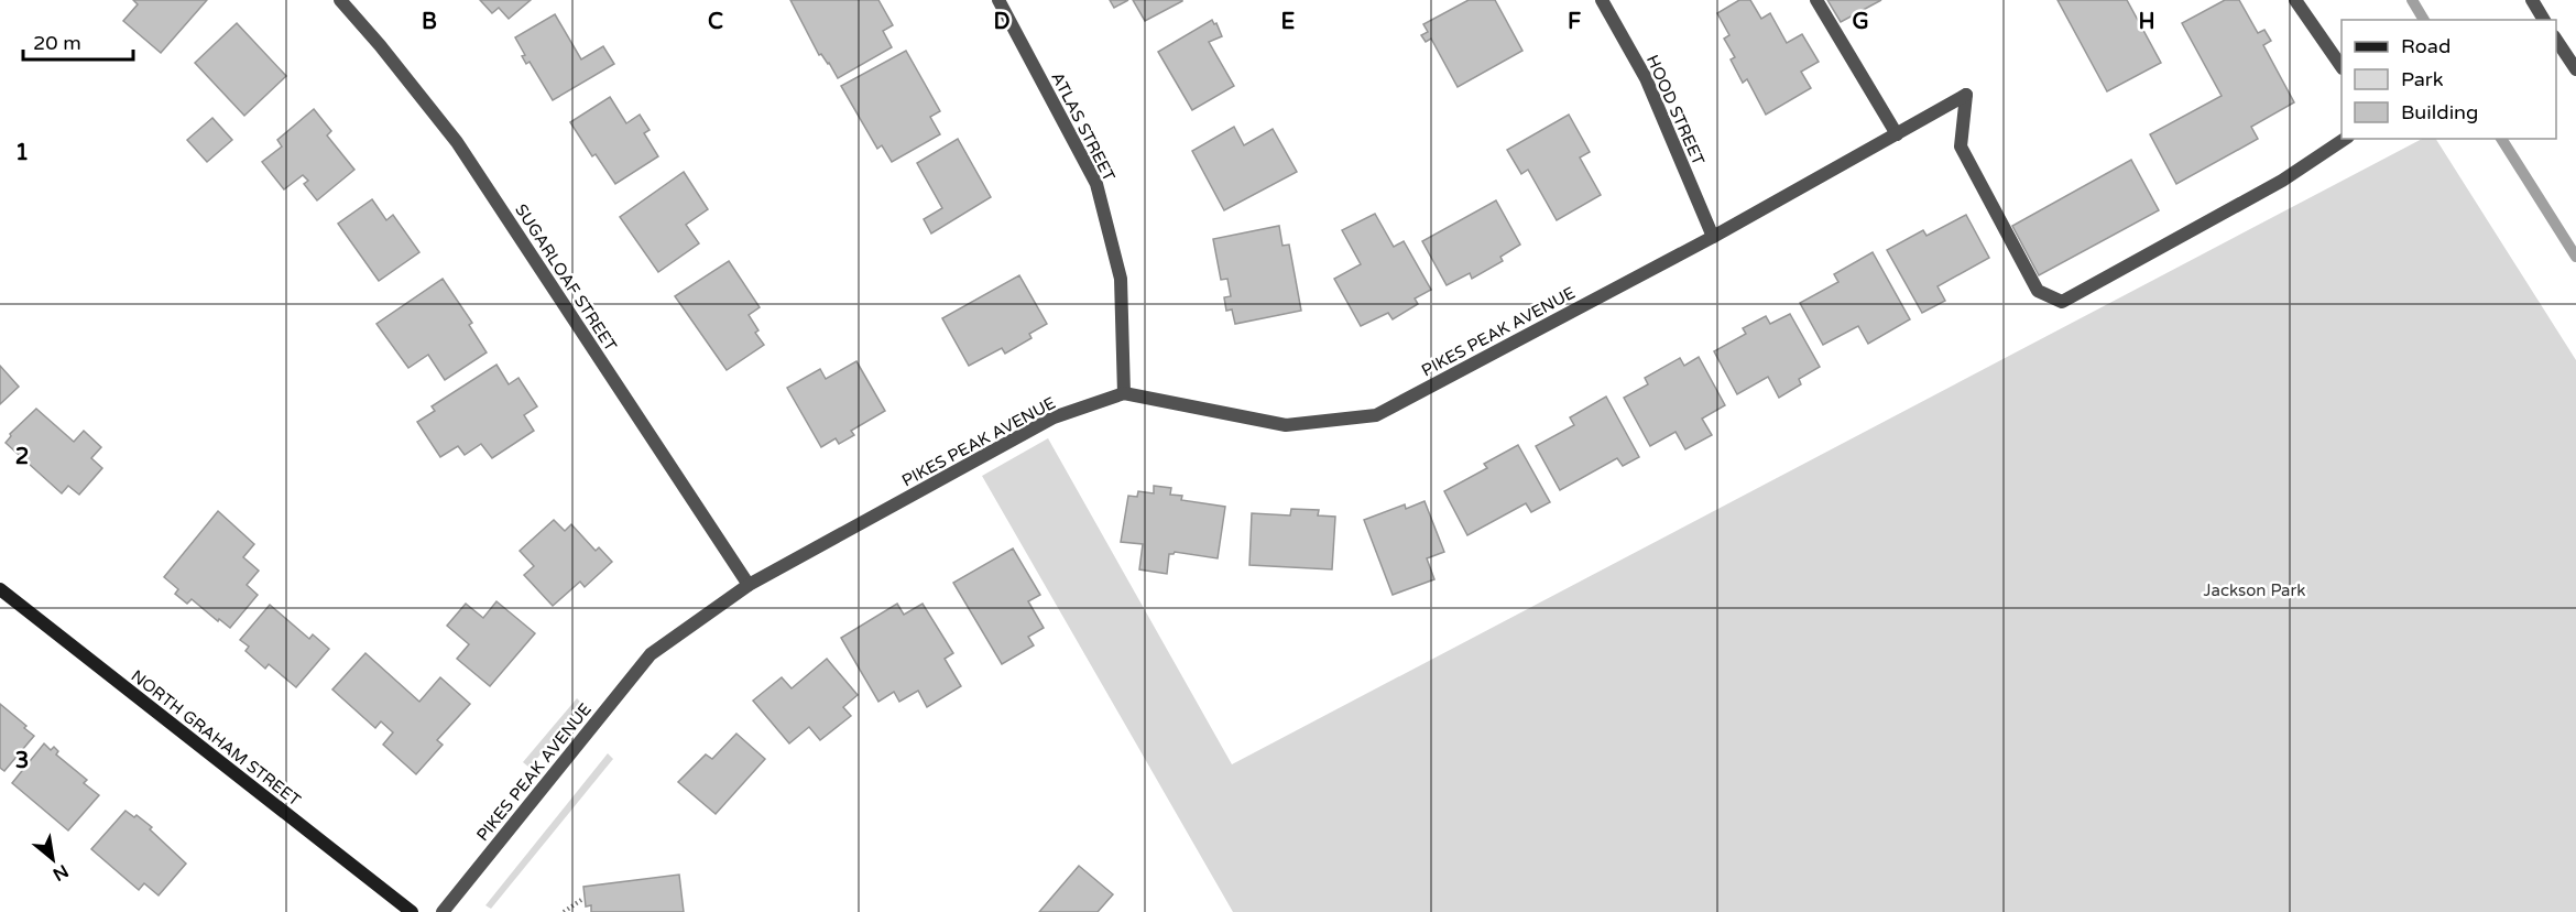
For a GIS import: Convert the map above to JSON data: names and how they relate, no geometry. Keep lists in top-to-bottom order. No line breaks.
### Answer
{"streets":{"main road":["NORTH GRAHAM STREET"],"street":["HOOD STREET","ATLAS STREET","SUGARLOAF STREET","PIKES PEAK AVENUE"]},"crossings":[["HOOD STREET","PIKES PEAK AVENUE"],["ATLAS STREET","PIKES PEAK AVENUE"],["SUGARLOAF STREET","PIKES PEAK AVENUE"]],"parks":["Jackson Park"],"legend":["Road","Park","Building"],"scale_bar":"20 m","north":"bottom right","grid":{"columns":["B","C","D","E","F","G","H"],"rows":["1","2","3"]}}
